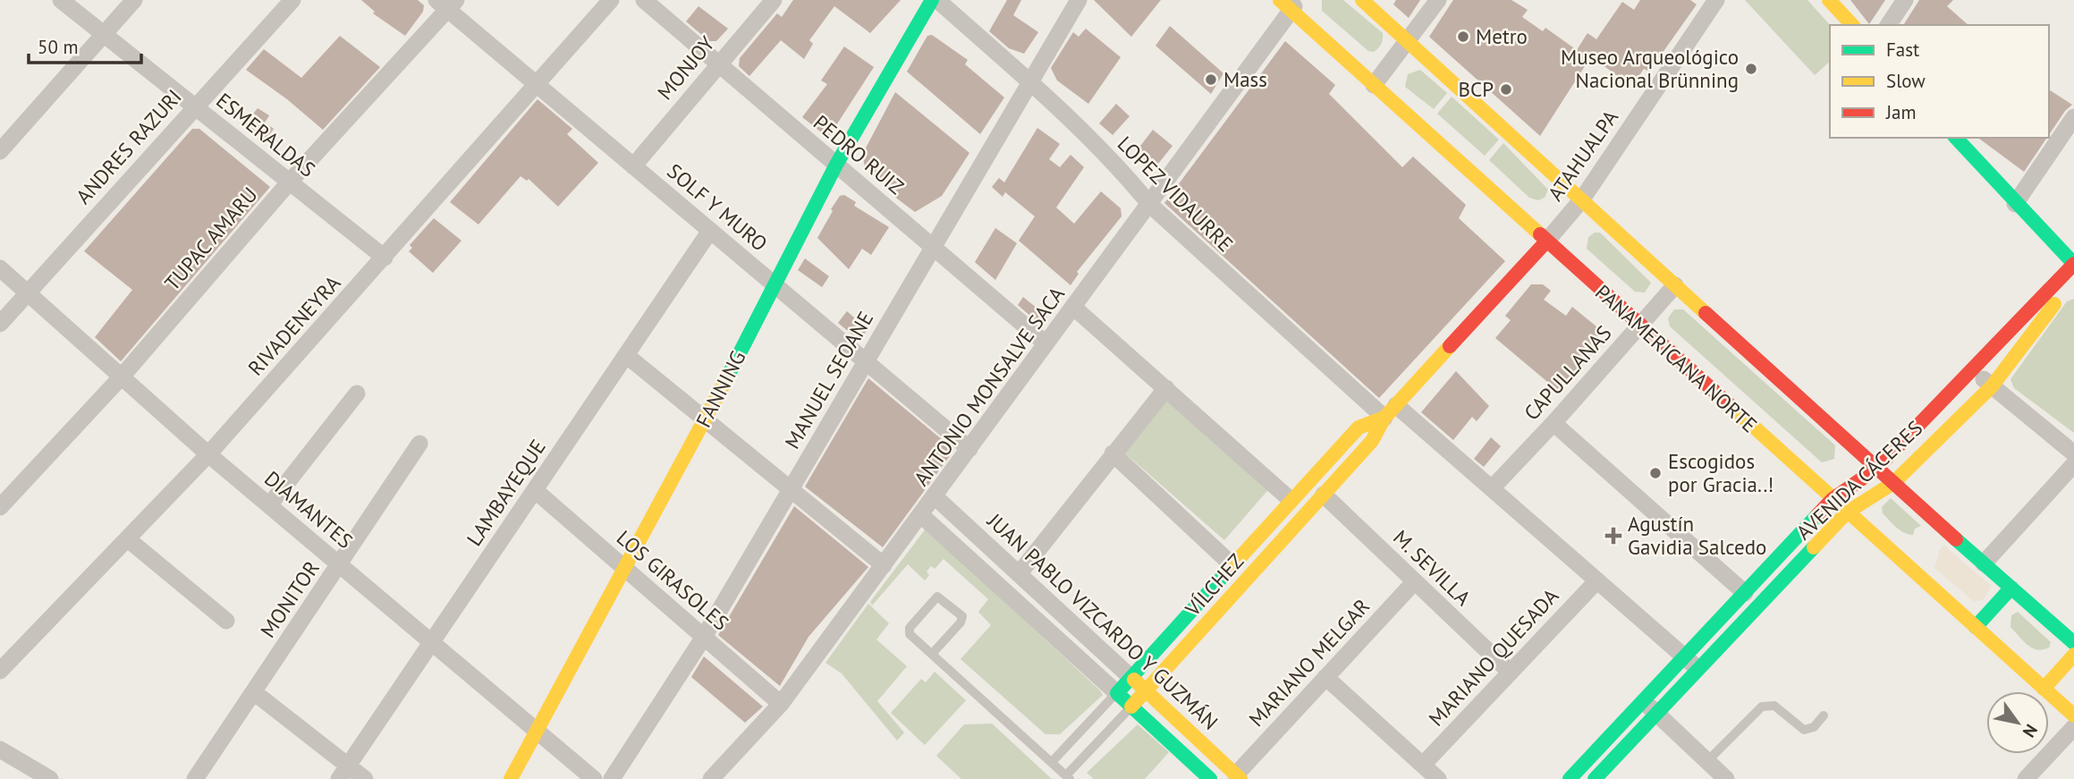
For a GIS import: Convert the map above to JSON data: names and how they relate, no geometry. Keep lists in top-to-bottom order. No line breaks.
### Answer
{"streets":{"main road":["PANAMERICANA NORTE","FANNING","AVENIDA CÁCERES","VÍLCHEZ","JUAN PABLO VIZCARDO Y GUZMÁN"],"street":["MONJOY","ESMERALDAS","ANDRES RAZURI","PEDRO RUIZ","ATAHUALPA","LOPEZ VIDAURRE","SOLF Y MURO","TUPAC AMARU","RIVADENEYRA","CAPULLANAS","MANUEL SEOANE","ANTONIO MONSALVE SACA","LAMBAYEQUE","DIAMANTES","M. SEVILLA","LOS GIRASOLES","MONITOR","MARIANO QUESADA","MARIANO MELGAR"]},"crossings":[["MONJOY","PEDRO RUIZ"],["MONJOY","SOLF Y MURO"],["ESMERALDAS","ANDRES RAZURI"],["ESMERALDAS","TUPAC AMARU"],["ESMERALDAS","RIVADENEYRA"],["ANDRES RAZURI","DIAMANTES"],["PEDRO RUIZ","MANUEL SEOANE"],["PEDRO RUIZ","ANTONIO MONSALVE SACA"],["PEDRO RUIZ","FANNING"],["ATAHUALPA","PANAMERICANA NORTE"],["ATAHUALPA","VÍLCHEZ"],["LOPEZ VIDAURRE","CAPULLANAS"],["LOPEZ VIDAURRE","MANUEL SEOANE"],["LOPEZ VIDAURRE","ANTONIO MONSALVE SACA"],["LOPEZ VIDAURRE","AVENIDA CÁCERES"],["LOPEZ VIDAURRE","VÍLCHEZ"],["LOPEZ VIDAURRE","MARIANO QUESADA"],["SOLF Y MURO","TUPAC AMARU"],["SOLF Y MURO","RIVADENEYRA"],["SOLF Y MURO","MANUEL SEOANE"],["SOLF Y MURO","ANTONIO MONSALVE SACA"],["SOLF Y MURO","FANNING"],["SOLF Y MURO","LAMBAYEQUE"],["TUPAC AMARU","DIAMANTES"],["RIVADENEYRA","DIAMANTES"],["PANAMERICANA NORTE","CAPULLANAS"],["PANAMERICANA NORTE","ANTONIO MONSALVE SACA"],["PANAMERICANA NORTE","AVENIDA CÁCERES"],["PANAMERICANA NORTE","VÍLCHEZ"],["MANUEL SEOANE","LOS GIRASOLES"],["ANTONIO MONSALVE SACA","LOS GIRASOLES"],["ANTONIO MONSALVE SACA","JUAN PABLO VIZCARDO Y GUZMÁN"],["FANNING","DIAMANTES"],["FANNING","LOS GIRASOLES"],["LAMBAYEQUE","DIAMANTES"],["LAMBAYEQUE","LOS GIRASOLES"],["DIAMANTES","MONITOR"],["M. SEVILLA","VÍLCHEZ"],["M. SEVILLA","MARIANO QUESADA"],["M. SEVILLA","MARIANO MELGAR"],["VÍLCHEZ","JUAN PABLO VIZCARDO Y GUZMÁN"],["JUAN PABLO VIZCARDO Y GUZMÁN","MARIANO MELGAR"]],"places":{"other":["Metro","Museo Arqueológico Nacional Brünning","Mass","BCP","Escogidos por Gracia..!"],"health":["Agustín Gavidia Salcedo"]},"legend":["Fast","Slow","Jam"],"scale_bar":"50 m","north":"bottom right"}
